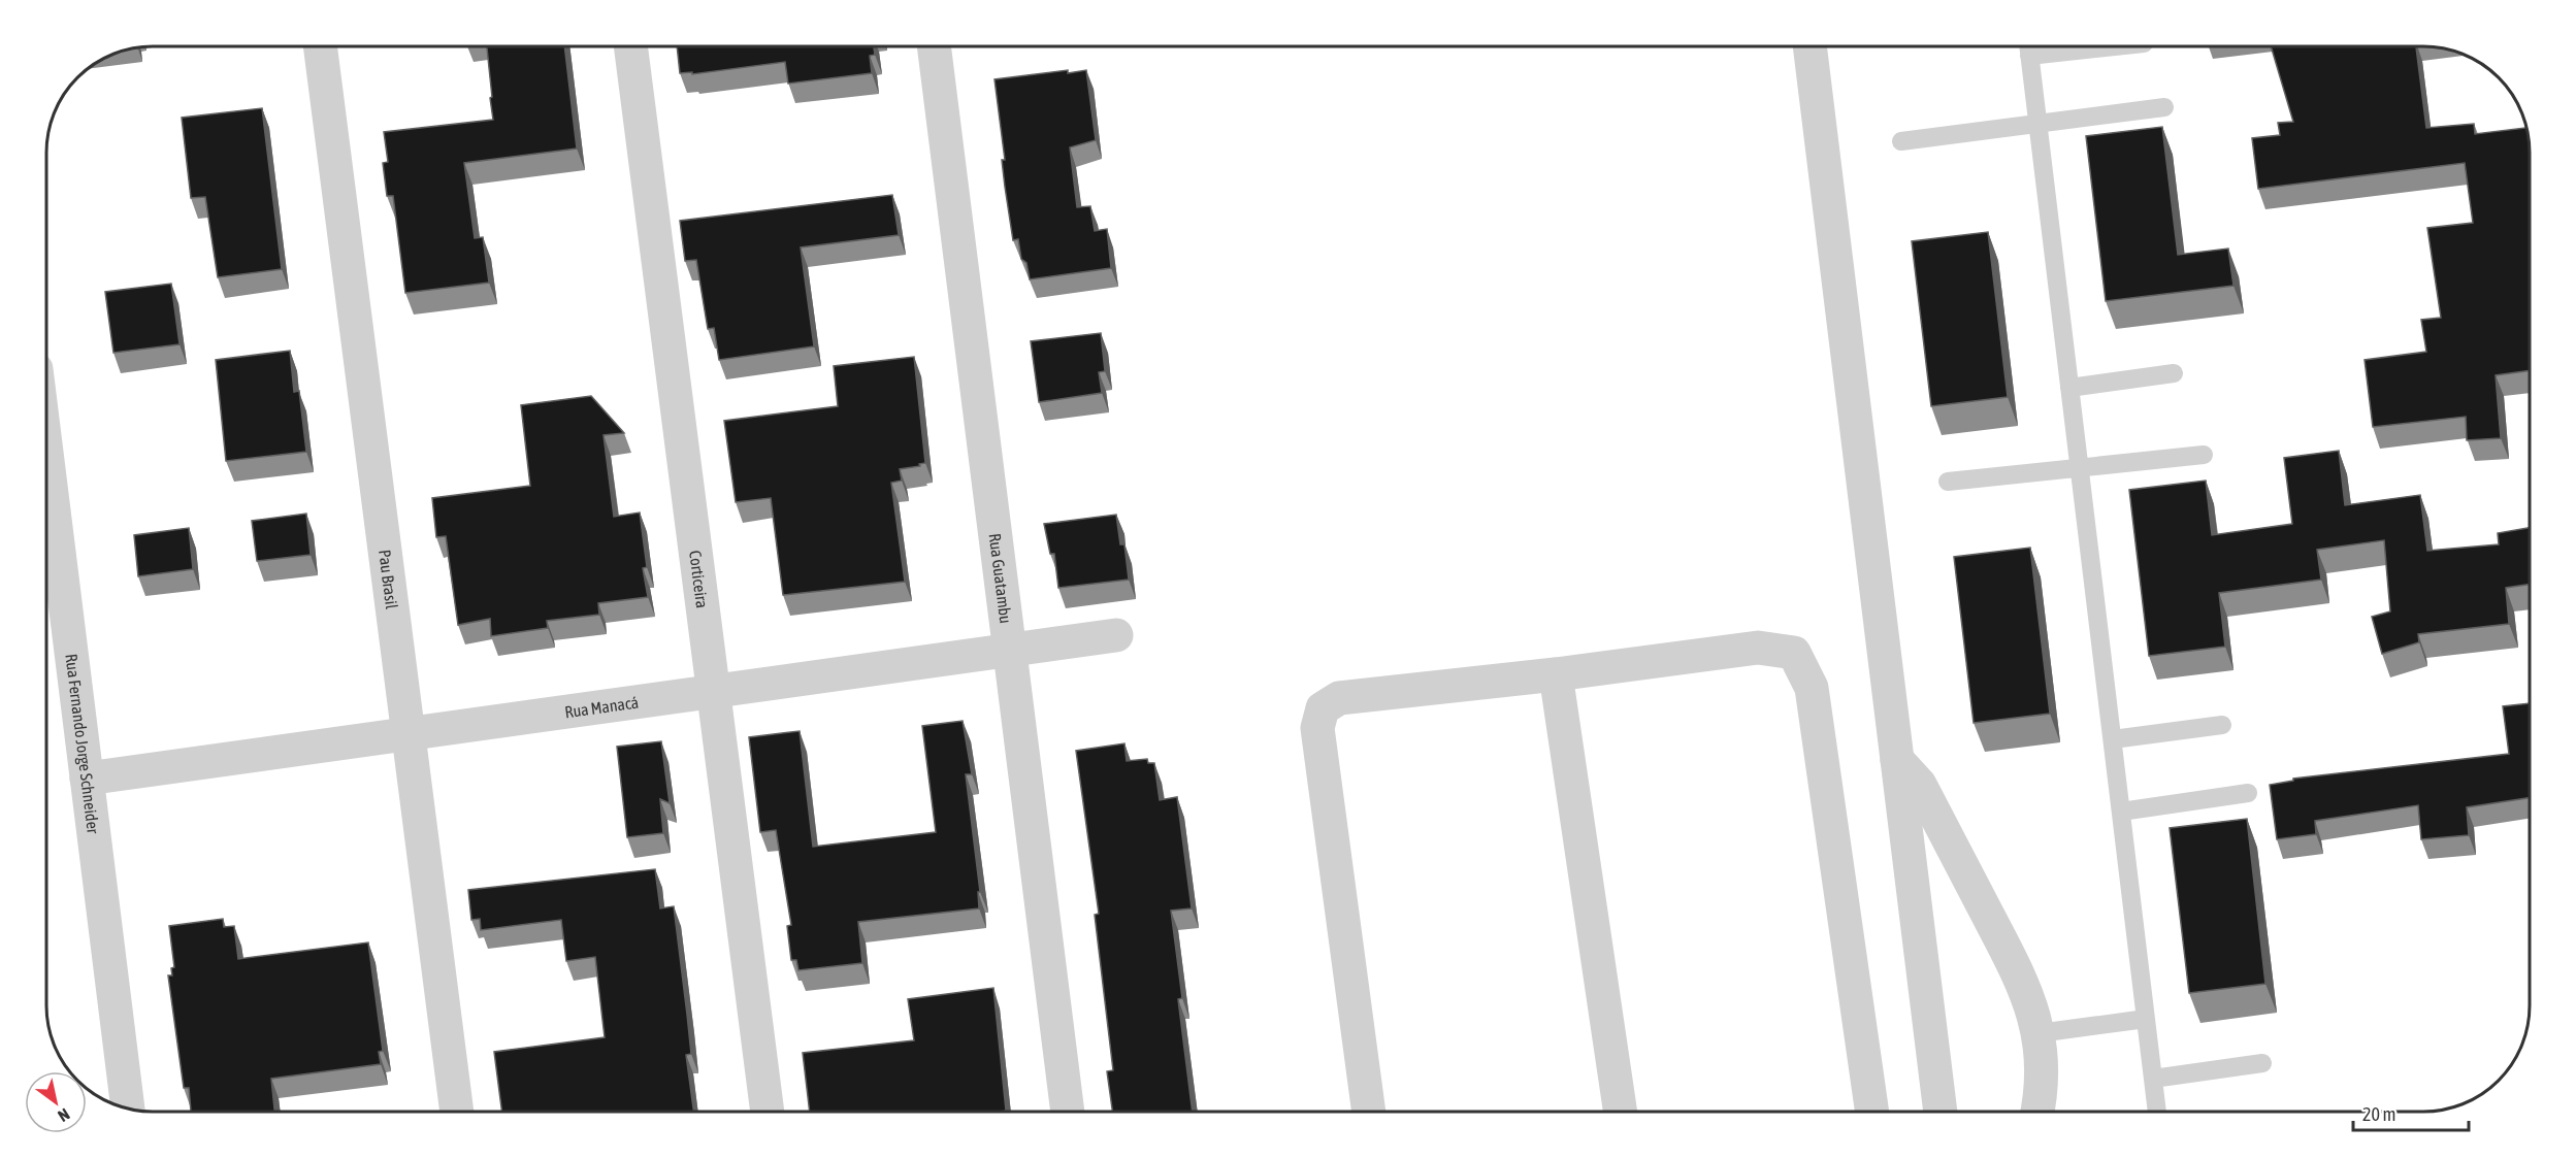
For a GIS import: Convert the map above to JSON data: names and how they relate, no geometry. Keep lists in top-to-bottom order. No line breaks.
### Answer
{"streets":{"street":["Pau Brasil","Corticeira","Rua Guatambu","Rua Manacá","Rua Fernando Jorge Schneider"]},"crossings":[["Pau Brasil","Rua Manacá"],["Corticeira","Rua Manacá"],["Rua Guatambu","Rua Manacá"],["Rua Manacá","Rua Fernando Jorge Schneider"]],"scale_bar":"20 m","north":"bottom right"}
